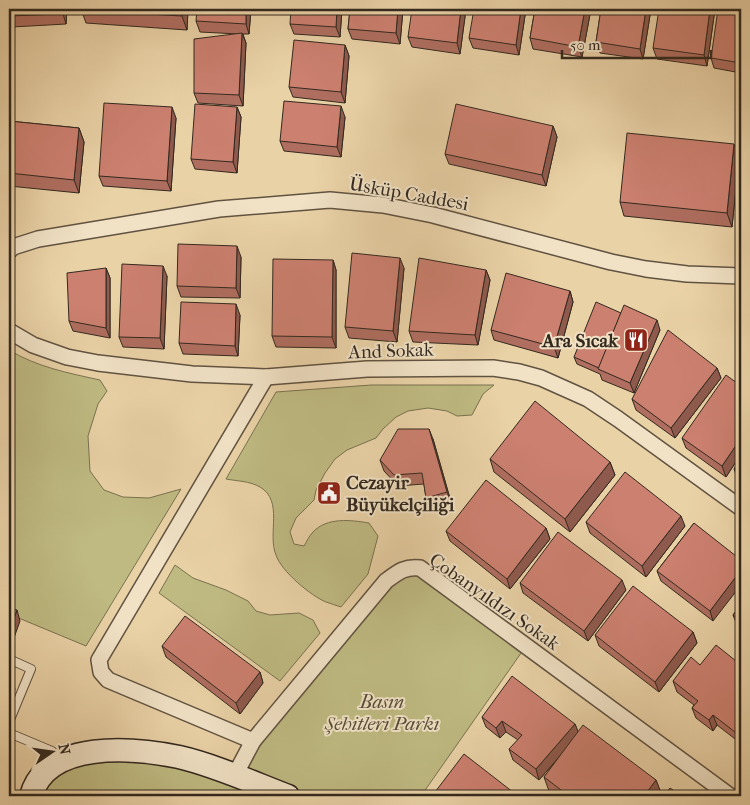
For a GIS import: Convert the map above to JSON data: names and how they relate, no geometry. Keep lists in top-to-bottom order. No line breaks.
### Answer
{"streets":{"street":["Üsküp Caddesi","And Sokak","Çobanyıldızı Sokak"]},"parks":["Basın Şehitleri Parkı"],"places":{"restaurant":["Ara Sıcak"],"public building":["Cezayir Büyükelçiliği"]},"scale_bar":"50 m","north":"right"}
